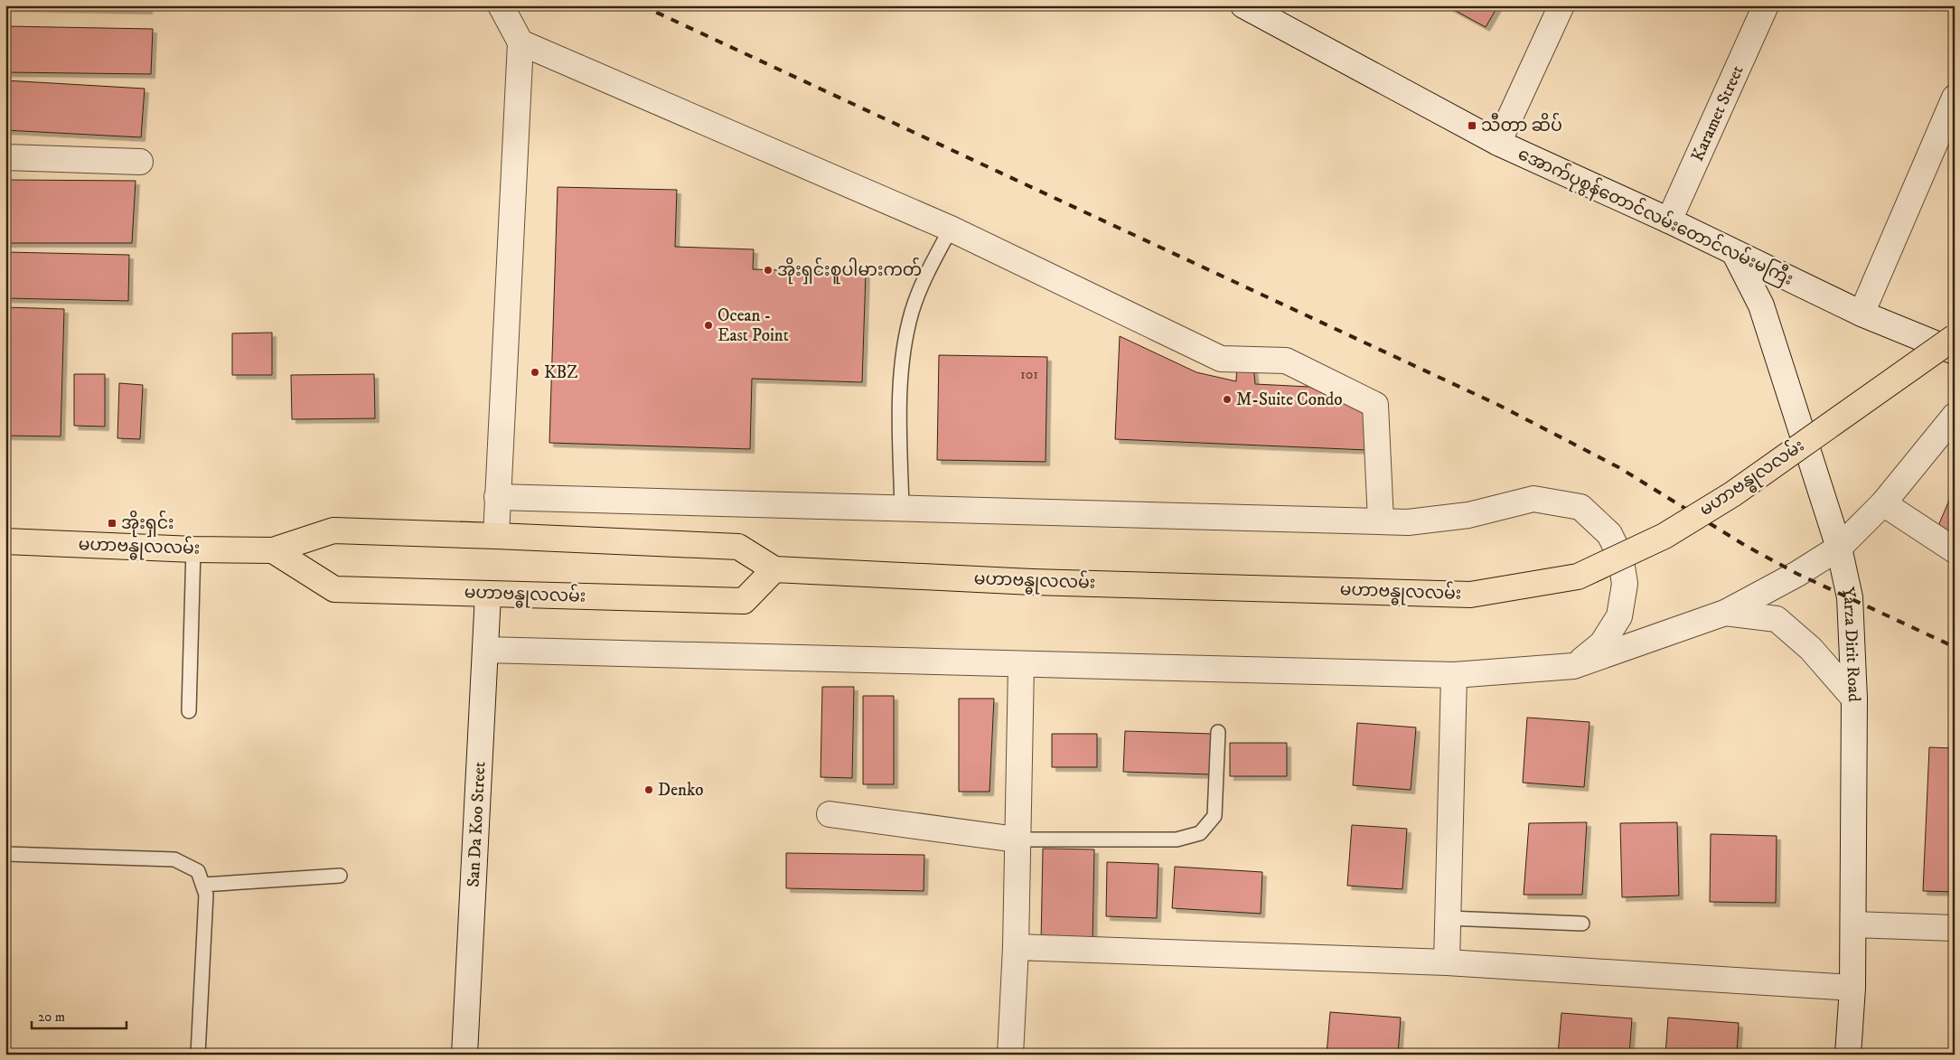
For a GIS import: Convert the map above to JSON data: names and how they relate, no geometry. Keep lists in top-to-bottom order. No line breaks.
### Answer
{"streets":{"main road":["မဟာဗန္ဓုလလမ်း"],"street":["Karamet Street","အောက်ပုစွန်တောင်လမ်းတောင်လမ်းမကြီး","Yarza Dirit Road","San Da Koo Street"]},"crossings":[["Karamet Street","အောက်ပုစွန်တောင်လမ်းတောင်လမ်းမကြီး"],["အောက်ပုစွန်တောင်လမ်းတောင်လမ်းမကြီး","Yarza Dirit Road"],["မဟာဗန္ဓုလလမ်း","San Da Koo Street"]],"places":{"transit":["သီတာ ဆိပ်","အိုးရှင်း"],"other":["အိုးရှင်းစူပါမားကတ်","Ocean - East Point","KBZ","M-Suite Condo","Denko"]},"house_numbers":["101"],"scale_bar":"20 m"}
